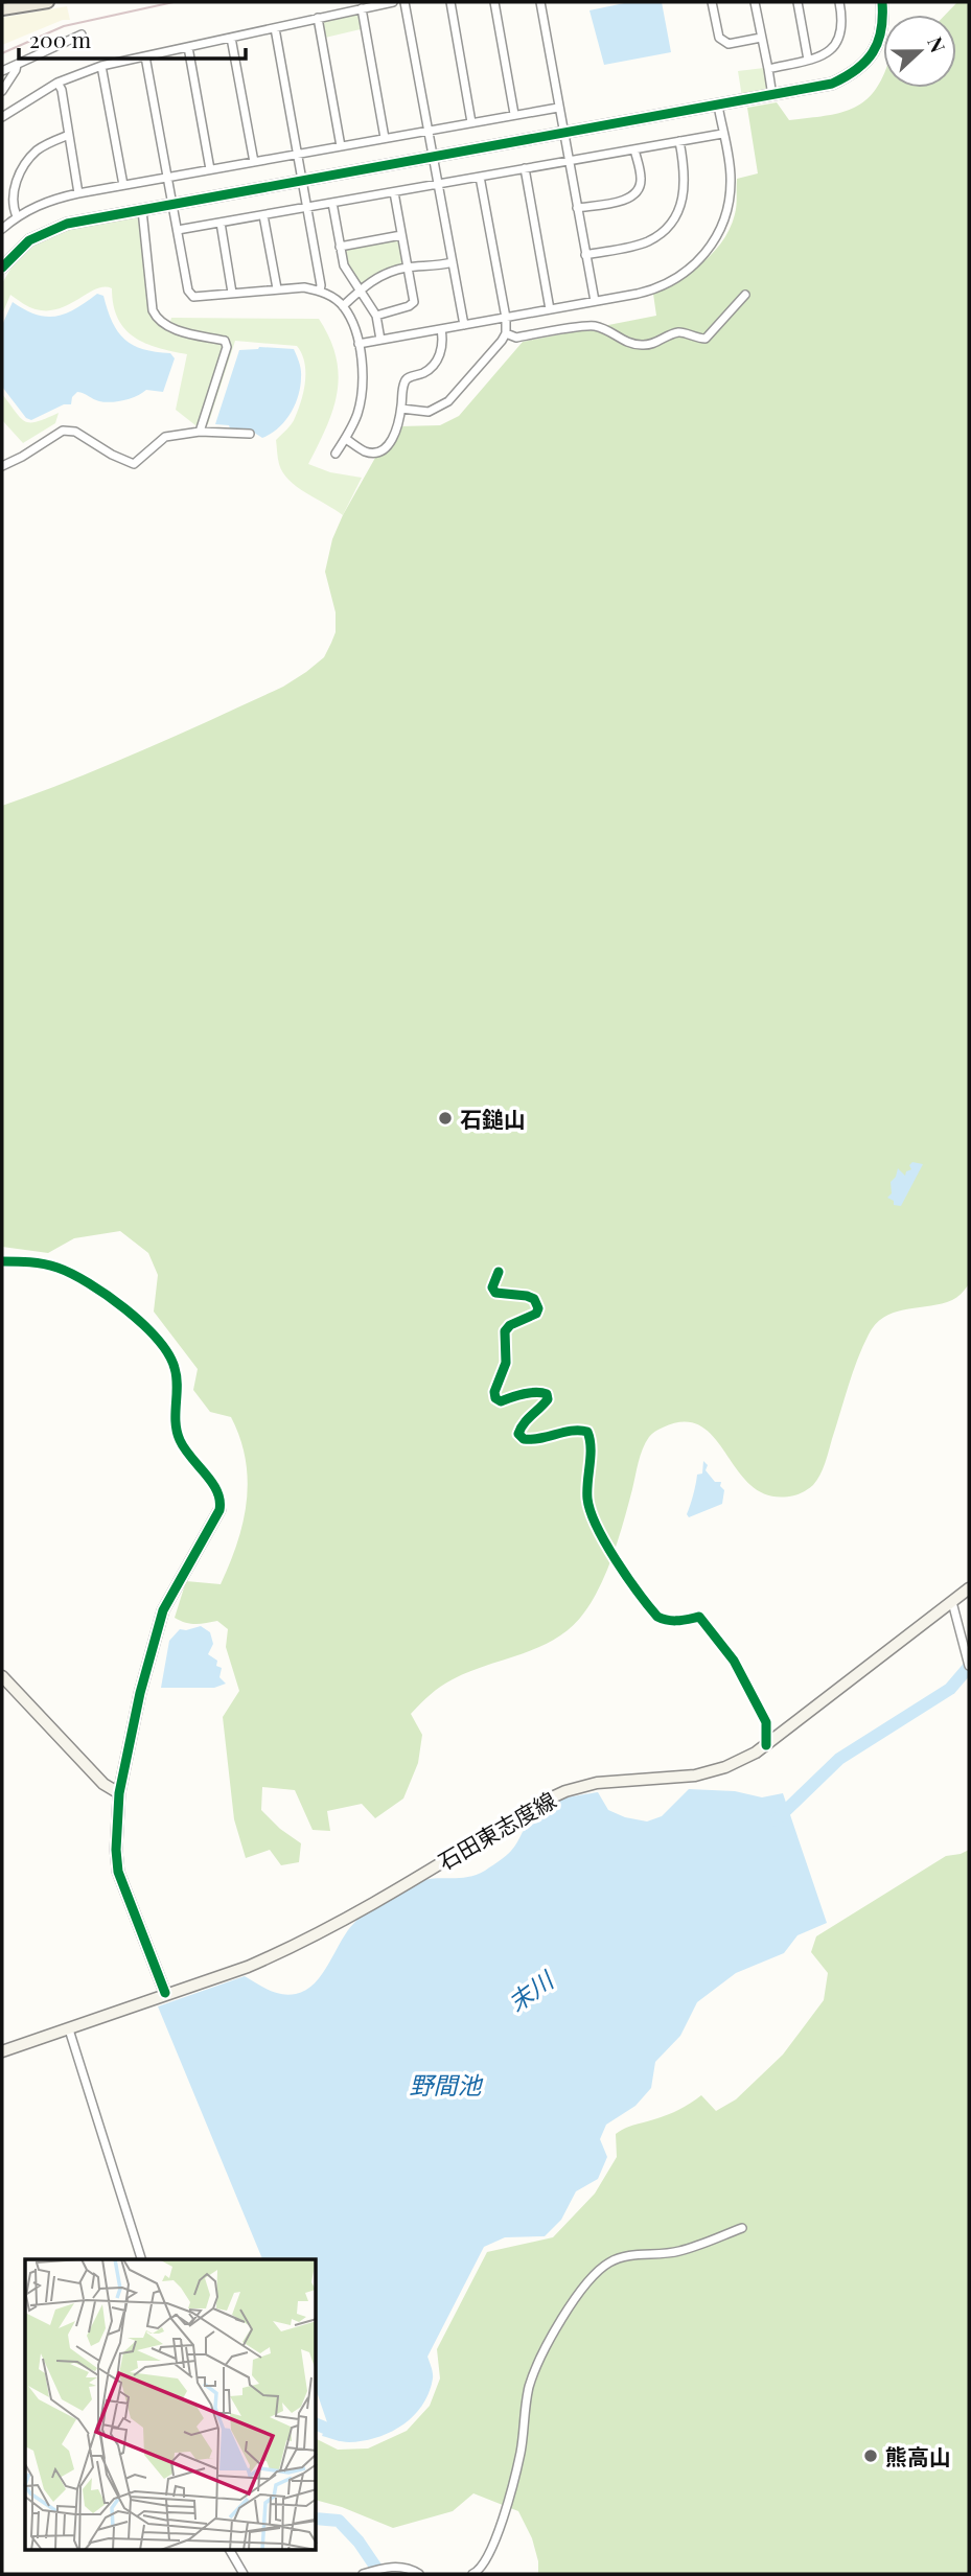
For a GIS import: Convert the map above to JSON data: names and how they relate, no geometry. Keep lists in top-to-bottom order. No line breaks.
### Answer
{"streets":{"street":["石田東志度線"]},"water":["末川","野間池"],"places":["石鎚山","熊高山"],"scale_bar":"200 m","north":"right"}
